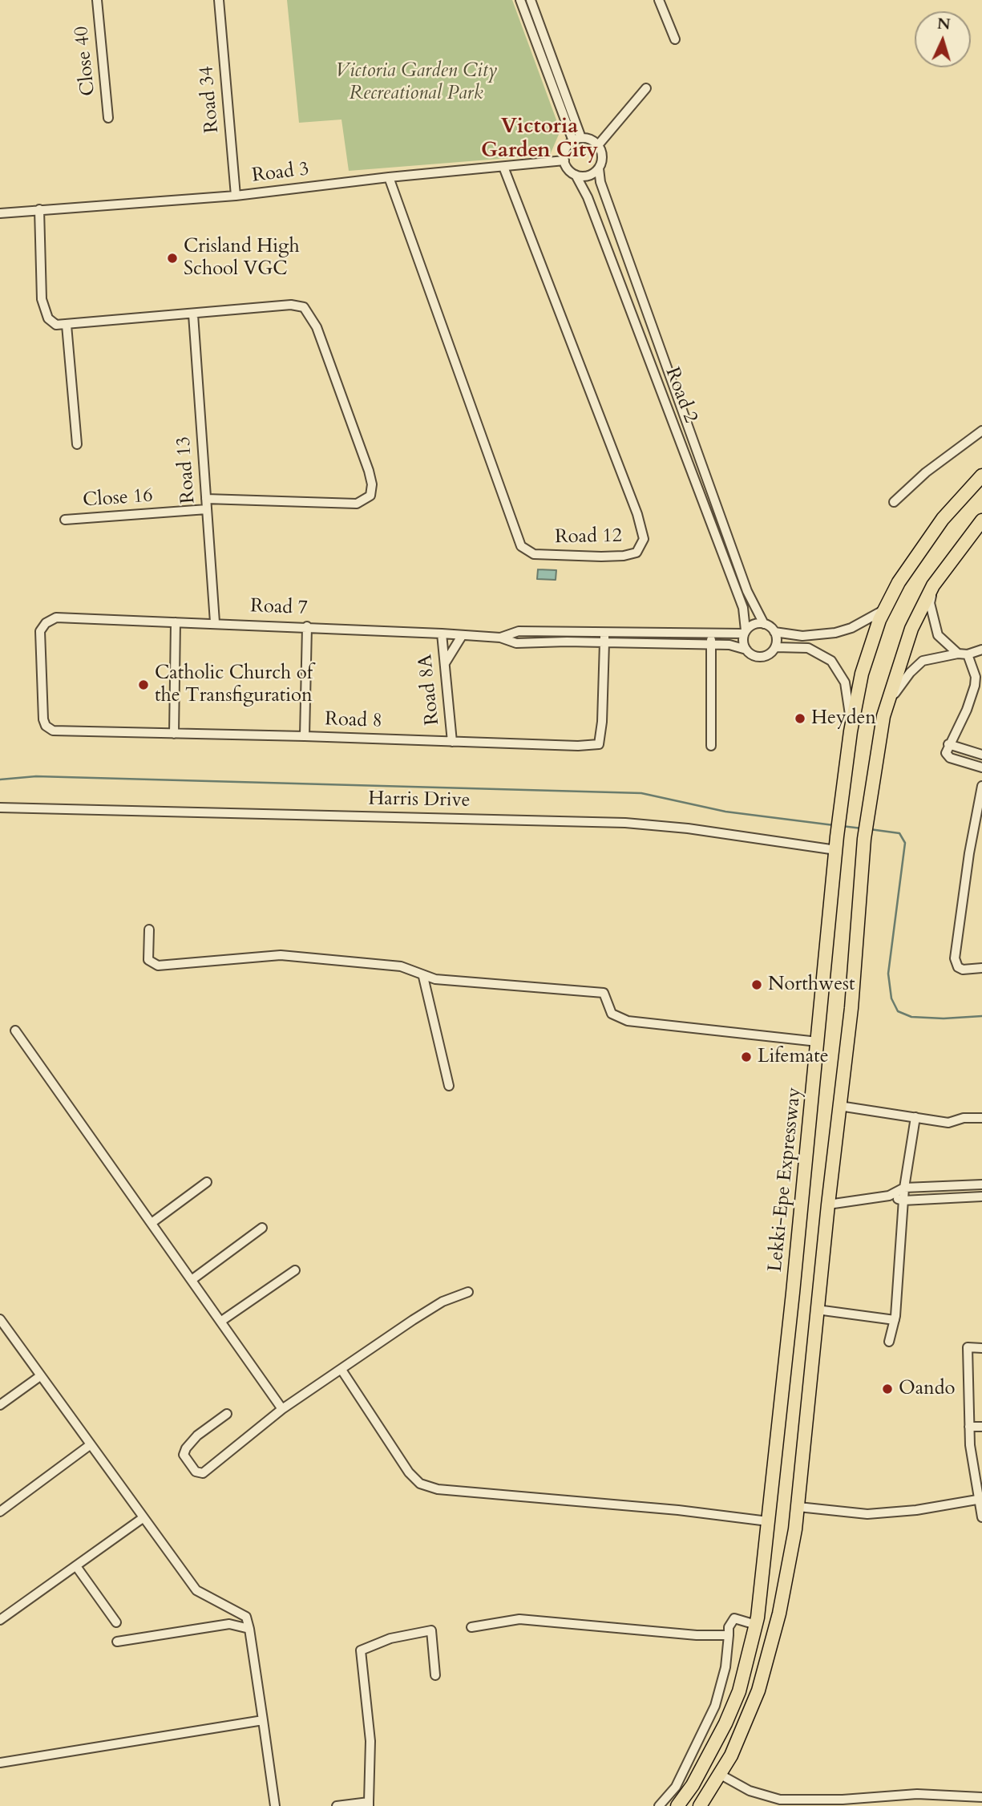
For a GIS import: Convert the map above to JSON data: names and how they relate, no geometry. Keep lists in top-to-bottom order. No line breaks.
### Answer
{"streets":{"highway":["Lekki-Epe Expressway"],"street":["Close 40","Road 34","Road 3","Road 2","Road 13","Close 16","Road 12","Road 7","Road 8A","Road 8","Harris Drive"]},"crossings":[["Road 34","Road 3"],["Road 3","Road 2"],["Road 3","Road 12"],["Road 2","Road 7"],["Road 13","Close 16"],["Road 13","Road 7"],["Road 7","Road 8A"],["Road 7","Road 8"],["Road 8A","Road 8"],["Harris Drive","Lekki-Epe Expressway"]],"districts":["Victoria Garden City"],"parks":["Victoria Garden City Recreational Park"],"places":["Crisland High School VGC","Catholic Church of the Transfiguration","Heyden","Northwest","Lifemate","Oando"],"north":"top"}
